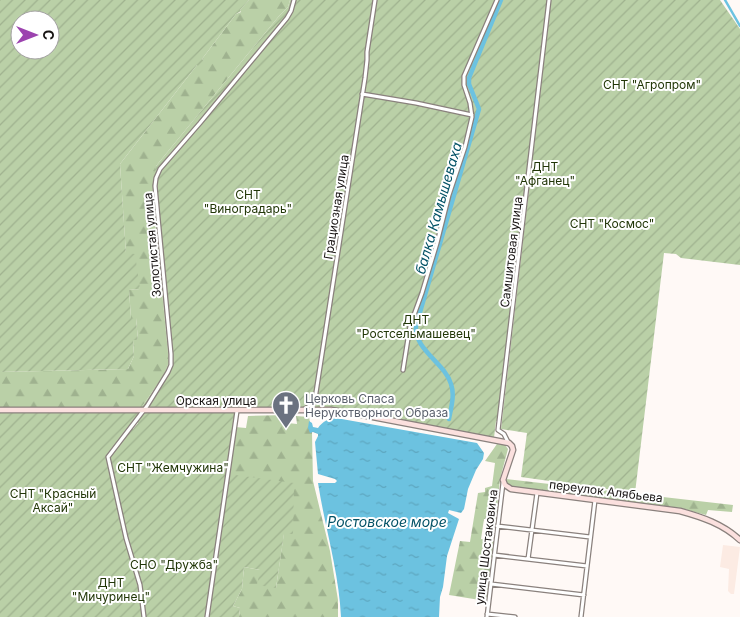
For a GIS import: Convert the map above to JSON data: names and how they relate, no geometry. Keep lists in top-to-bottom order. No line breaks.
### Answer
{"streets":{"main road":["Орская улица","переулок Алябьева"],"street":["Грациозная улица","Золотистая улица","Самшитовая улица","улица Шостаковича"]},"crossings":[["Грациозная улица","Орская улица"],["Золотистая улица","Орская улица"],["Самшитовая улица","Орская улица"],["переулок Алябьева","улица Шостаковича"]],"water":["балка Камышеваха","Ростовское море"],"parks":["СНТ \"Агропром\"","ДНТ \"Афганец\"","СНТ \"Виноградарь\"","СНТ \"Космос\"","ДНТ \"Ростсельмашевец\"","СНТ \"Жемчужина\"","СНТ \"Красный Аксай\"","СНО \"Дружба\"","ДНТ \"Мичуринец\""],"places":{"church":["Церковь Спаса Нерукотворного Образа"]},"north":"right"}
